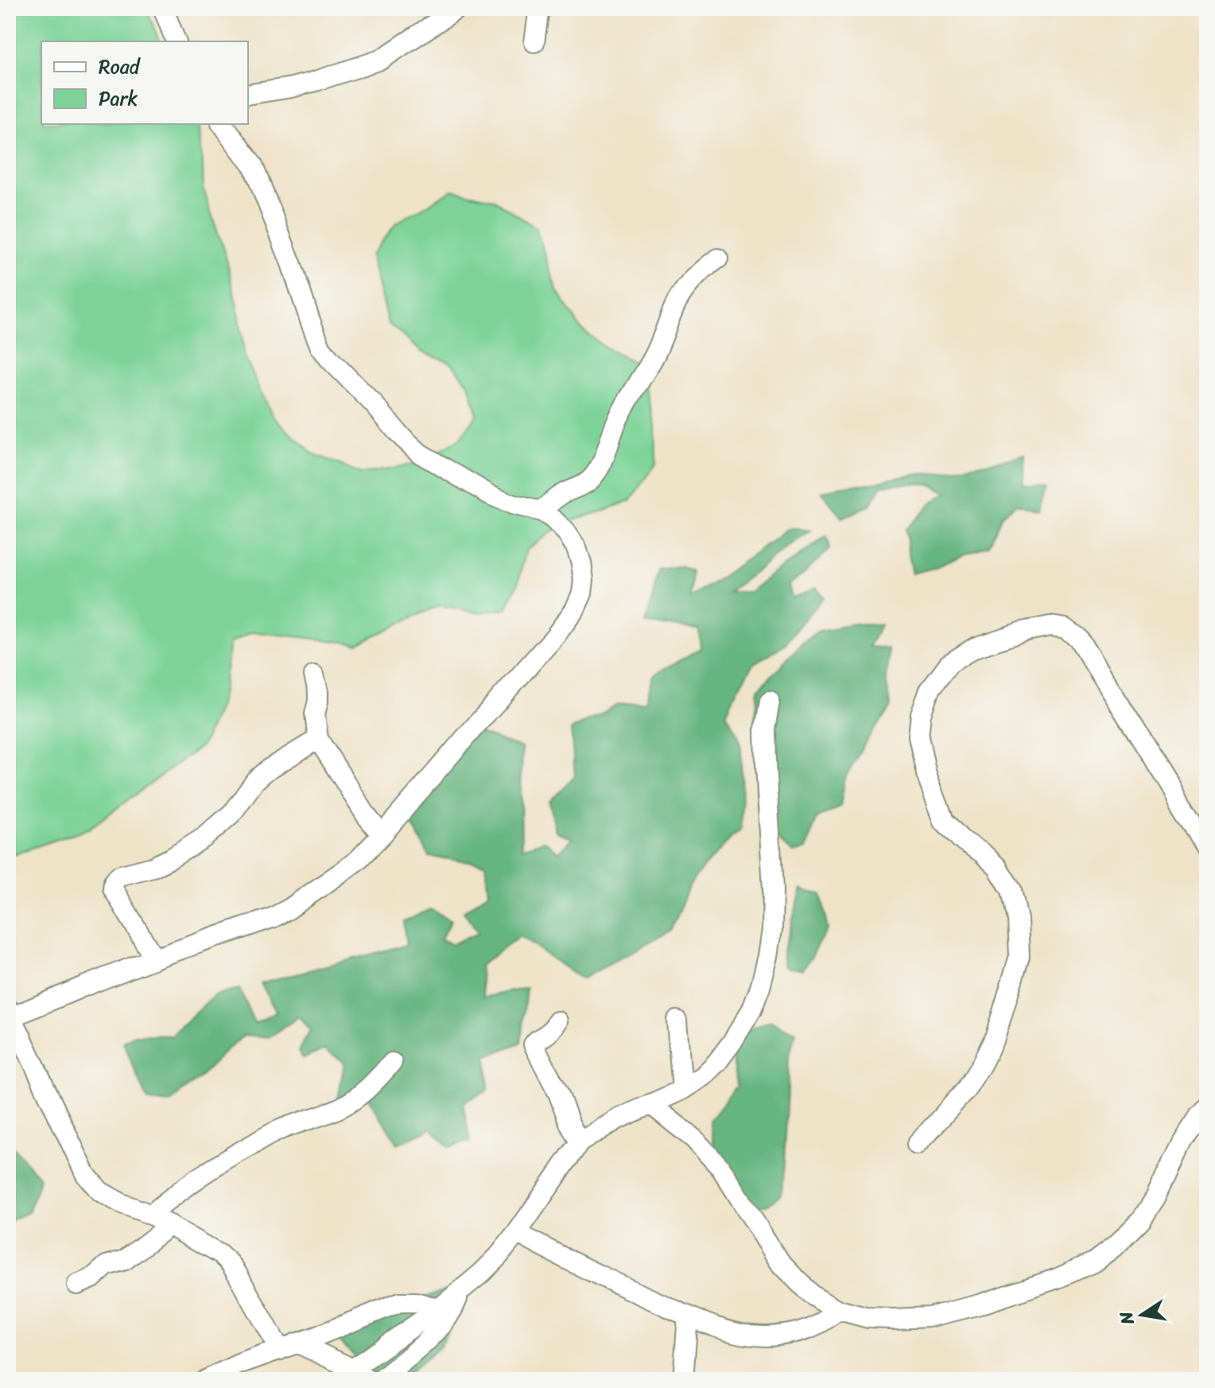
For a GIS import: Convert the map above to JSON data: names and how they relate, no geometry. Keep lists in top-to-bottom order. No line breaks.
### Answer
{"legend":["Road","Park"],"north":"left"}
